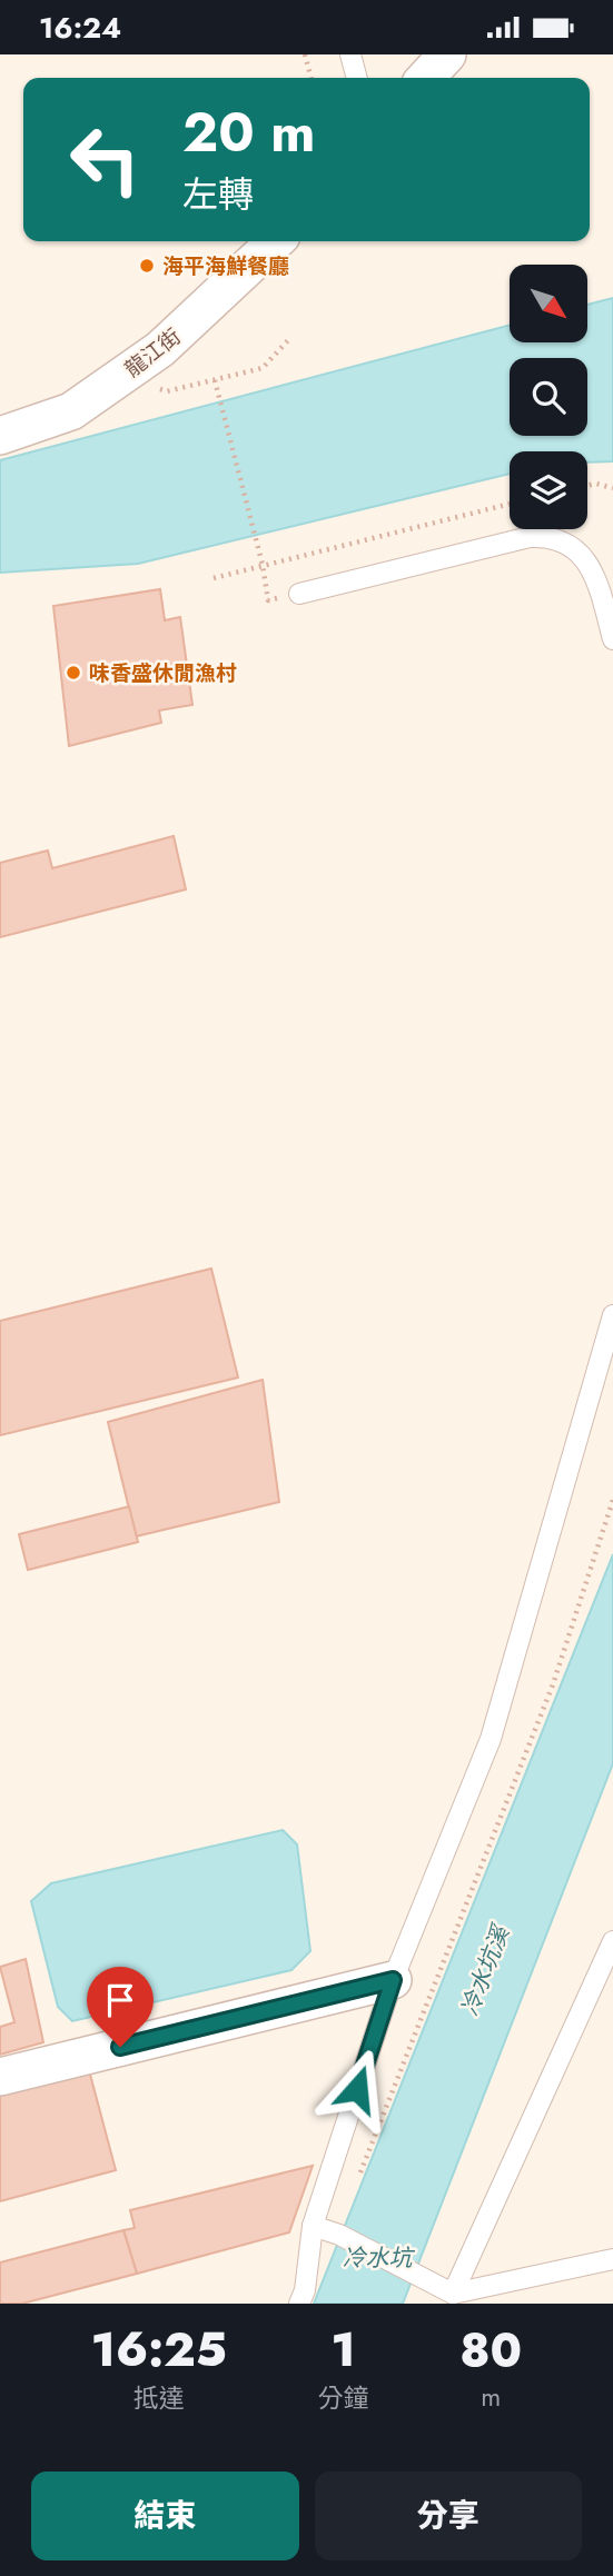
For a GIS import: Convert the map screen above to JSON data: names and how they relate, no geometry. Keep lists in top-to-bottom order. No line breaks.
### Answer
{"streets":{"street":["龍江街"]},"water":["冷水坑溪","冷水坑"],"places":["海平海鮮餐廳","味香盛休閒漁村"],"north":"bottom right","page":{"status":"16:24","turn":["20 m","左轉"],"eta":["16:25","抵達","1","分鐘","80","m"],"buttons":["結束","分享"]}}
